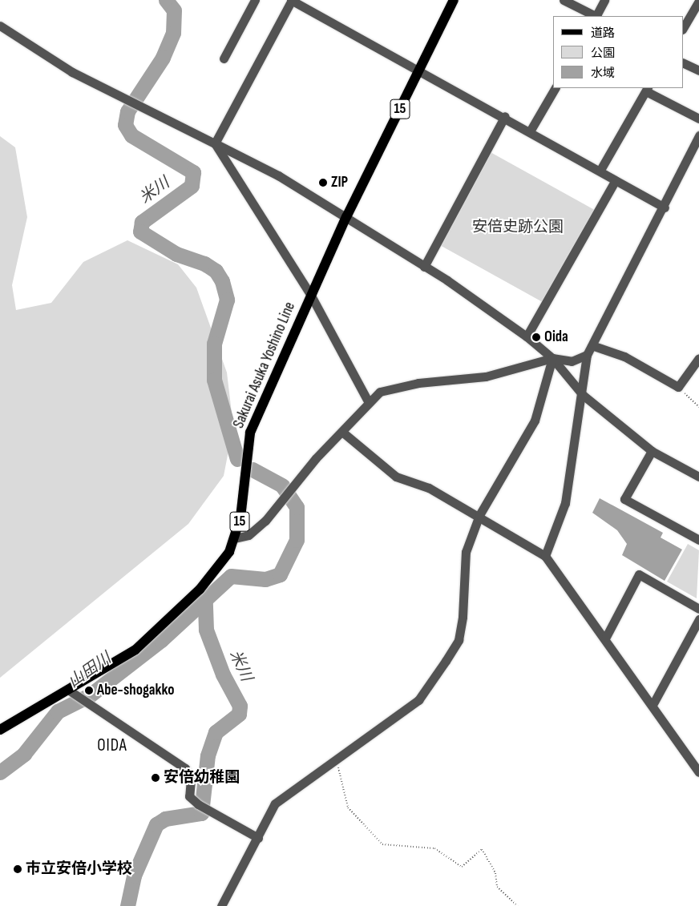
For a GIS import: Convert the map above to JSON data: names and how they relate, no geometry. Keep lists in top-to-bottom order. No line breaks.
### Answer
{"streets":{"main road":["15","Sakurai Asuka Yoshino Line"]},"districts":["OIDA"],"water":["米川","山田川"],"parks":["安倍史跡公園"],"places":["ZIP","Oida","Abe-shogakko","安倍幼稚園","市立安倍小学校"],"legend":["道路","公園","水域"]}
